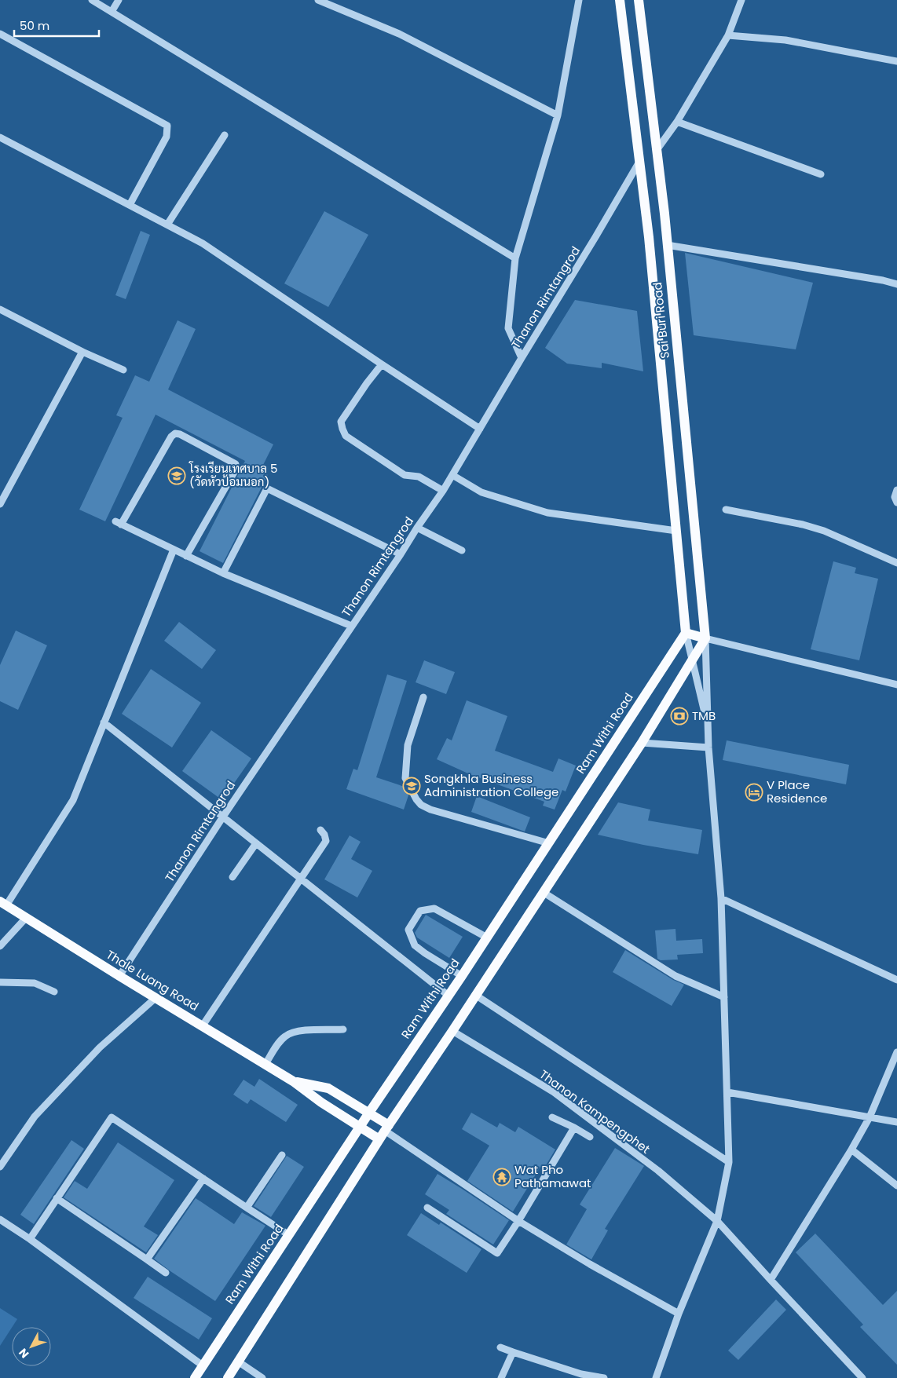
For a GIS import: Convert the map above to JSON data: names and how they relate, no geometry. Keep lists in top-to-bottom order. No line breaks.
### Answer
{"streets":{"main road":["Sai Buri Road","Ram Withi Road","Thale Luang Road"],"street":["Thanon Rimtangrod","Thanon Kampengphet"]},"crossings":[["Thanon Rimtangrod","Sai Buri Road"],["Thanon Rimtangrod","Thale Luang Road"],["Sai Buri Road","Ram Withi Road"],["Ram Withi Road","Thale Luang Road"]],"places":{"school or university":["โรงเรียนเทศบาล 5 (วัดหัวป้อมนอก)","Songkhla Business Administration College"],"bank":["TMB"],"hotel":["V Place Residence"],"temple":["Wat Pho Pathamawat"]},"scale_bar":"50 m","north":"bottom left"}
